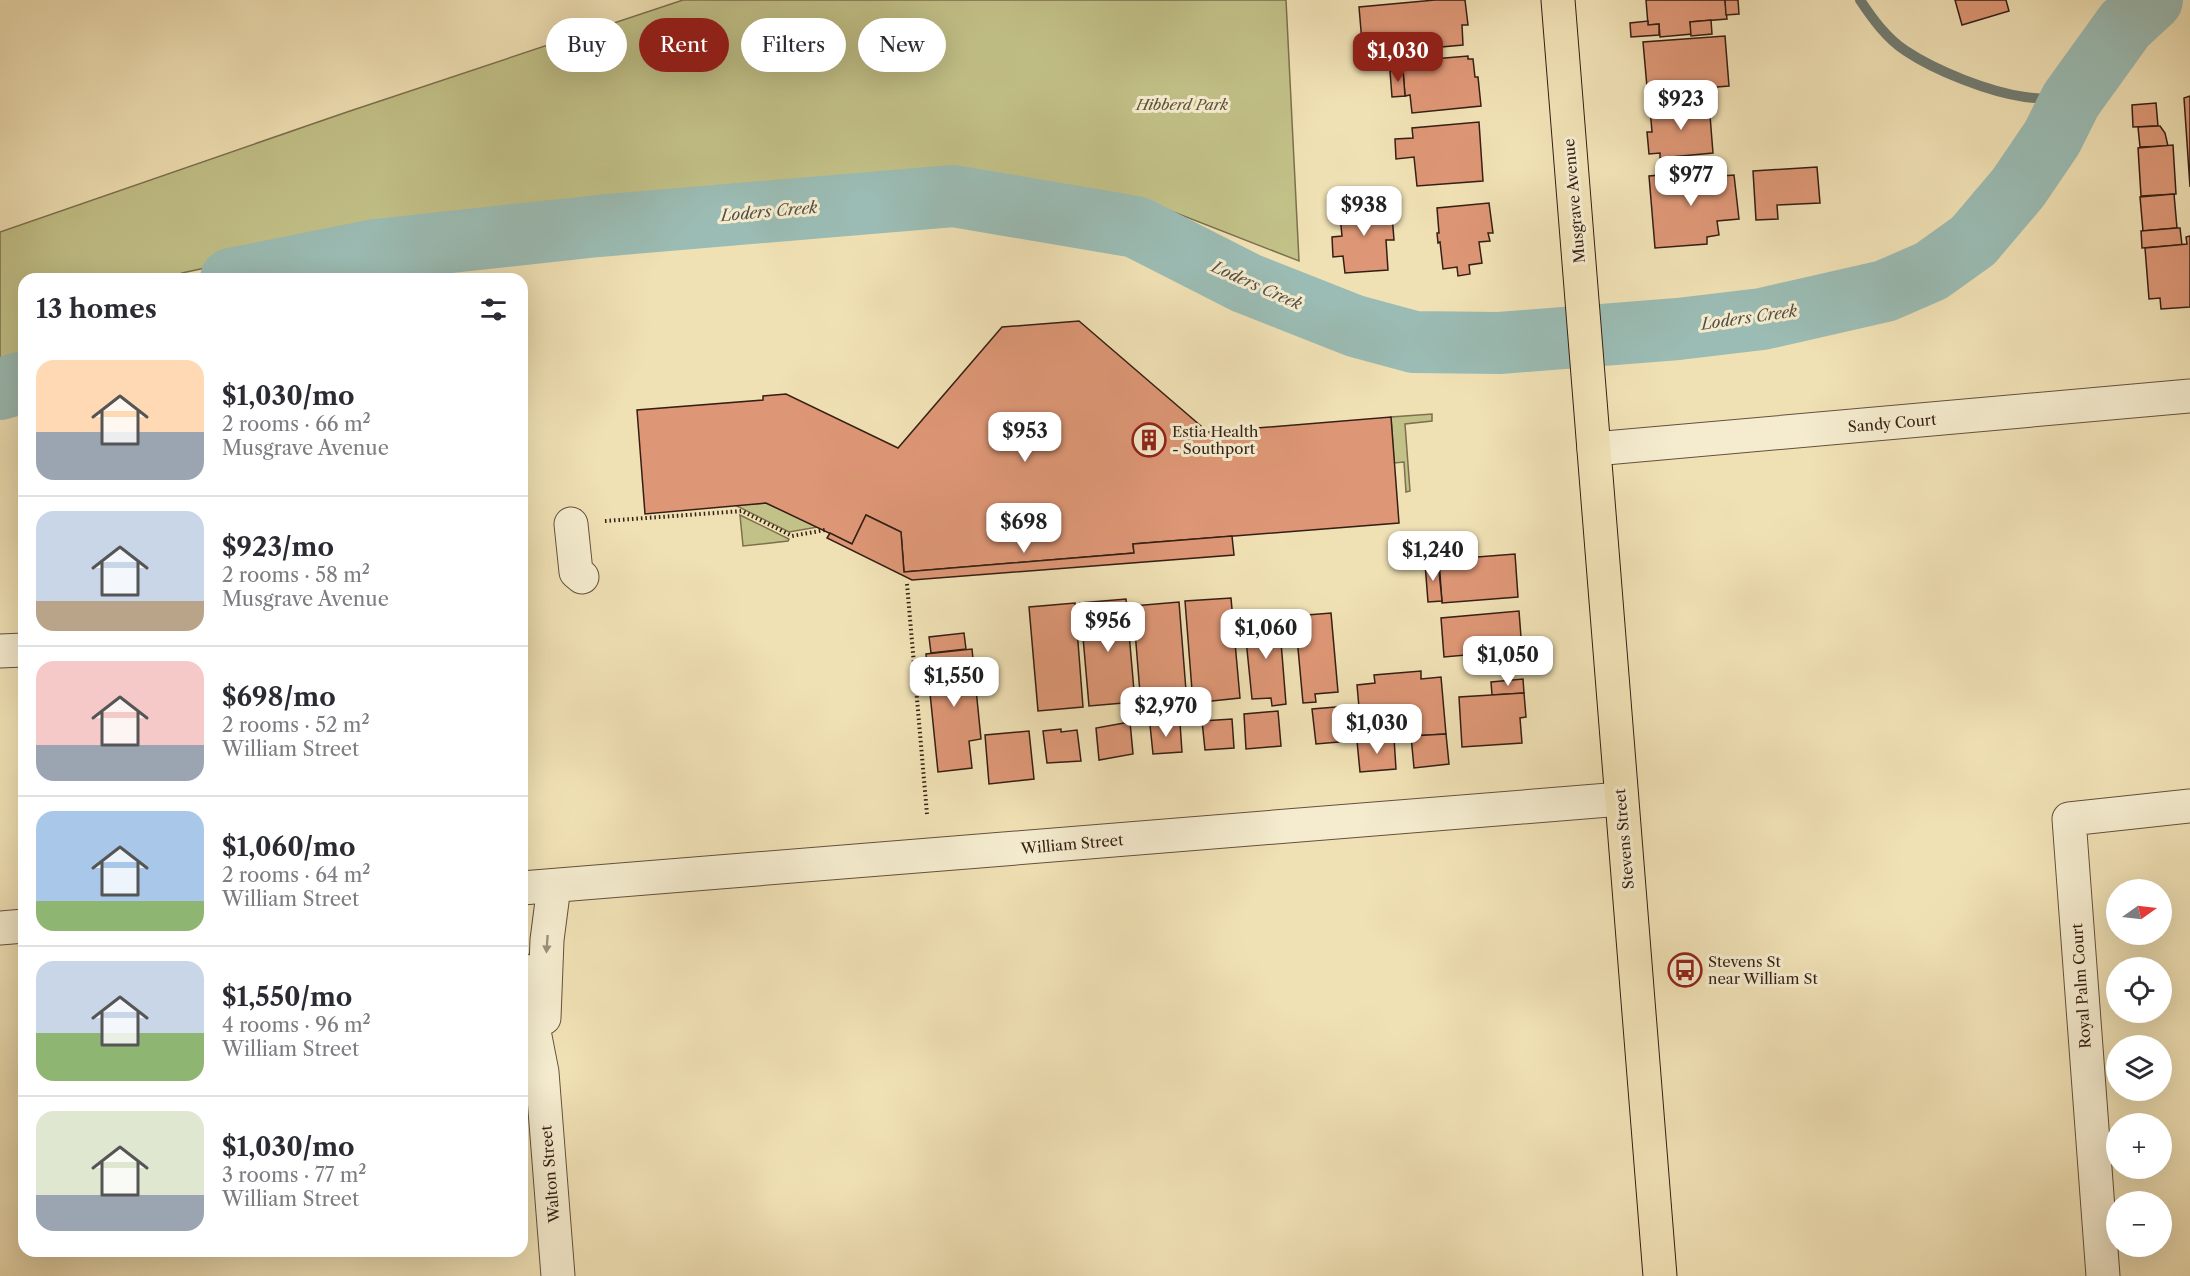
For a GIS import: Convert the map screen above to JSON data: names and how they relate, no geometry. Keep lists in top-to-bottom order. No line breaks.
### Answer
{"streets":{"main road":["Musgrave Avenue","Stevens Street"],"street":["Sandy Court","William Street","Royal Palm Court","Walton Street"]},"crossings":[["Musgrave Avenue","Stevens Street"],["Sandy Court","Stevens Street"],["Stevens Street","William Street"],["William Street","Walton Street"]],"water":["Loders Creek"],"parks":["Hibberd Park"],"places":{"building":["Estia Health - Southport"],"bus stop":["Stevens St near William St"]},"north":"right","page":{"chip":["Buy","Rent","Filters","New"],"price":["$1,030","$923","$977","$938","$953","$698","$1,240","$956","$1,060","$1,050","$1,550","$2,970","$1,030"],"heading":"13 homes","list":[{"name":"$1,030/mo","note":"2 rooms · 66 m² · Musgrave Avenue"},{"name":"$923/mo","note":"2 rooms · 58 m² · Musgrave Avenue"},{"name":"$698/mo","note":"2 rooms · 52 m² · William Street"},{"name":"$1,060/mo","note":"2 rooms · 64 m² · William Street"},{"name":"$1,550/mo","note":"4 rooms · 96 m² · William Street"},{"name":"$1,030/mo","note":"3 rooms · 77 m² · William Street"}],"map_buttons":["+","−"]}}
